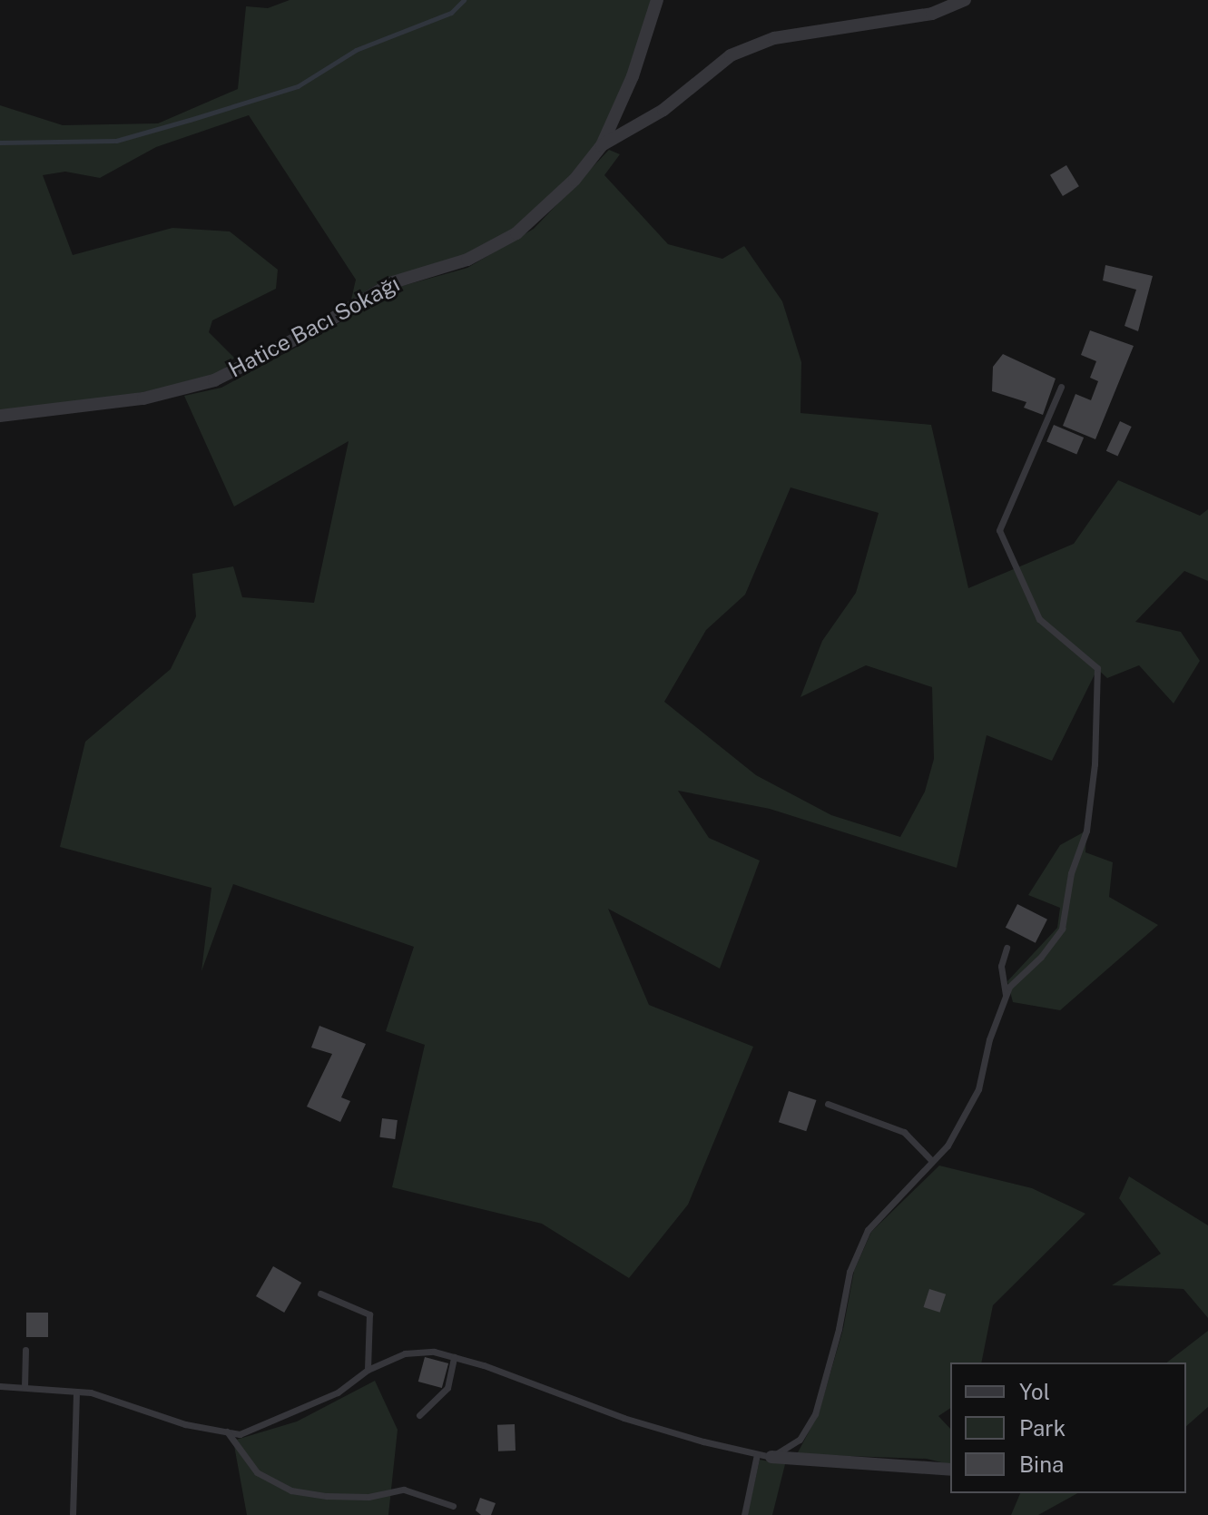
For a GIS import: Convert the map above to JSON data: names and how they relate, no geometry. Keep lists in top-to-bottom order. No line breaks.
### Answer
{"streets":{"street":["Hatice Bacı Sokağı"]},"legend":["Yol","Park","Bina"]}
